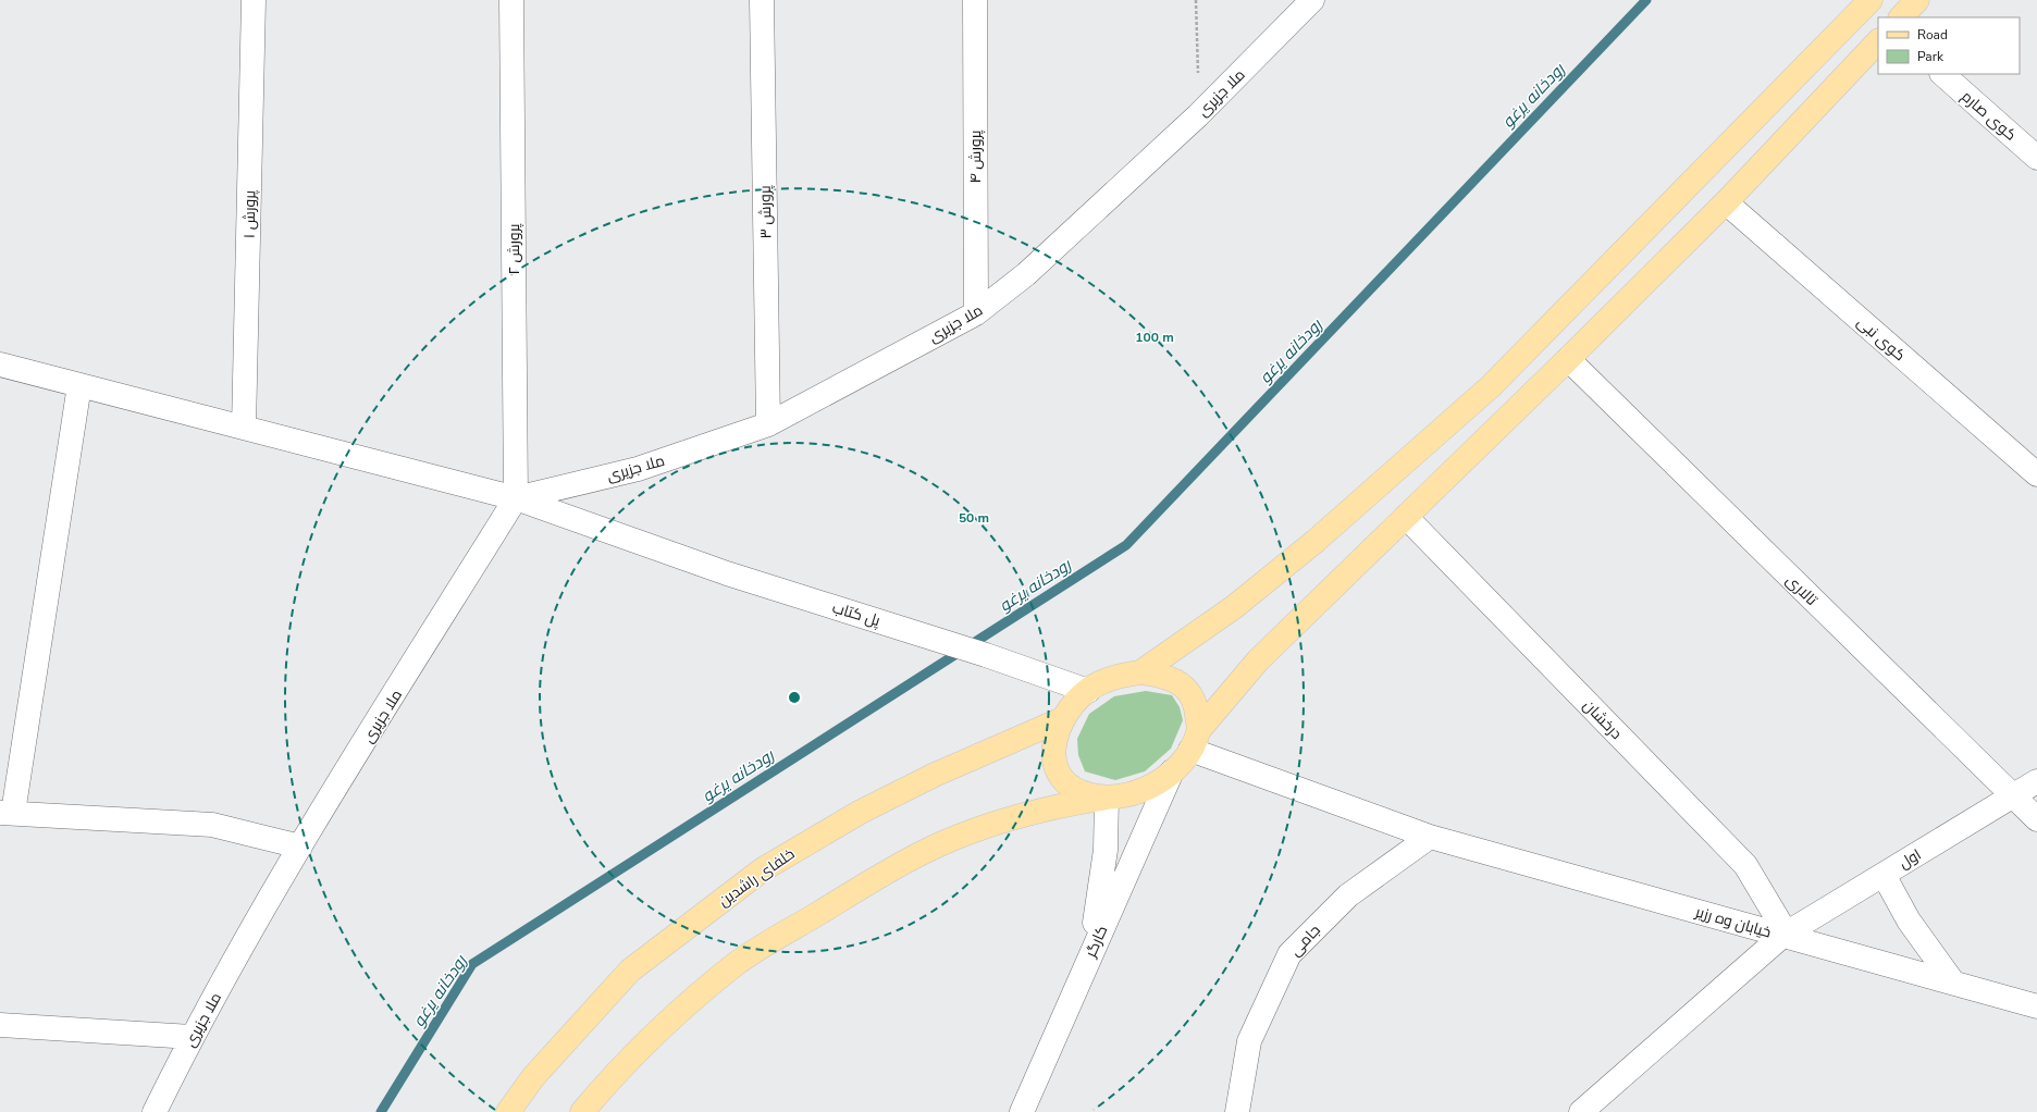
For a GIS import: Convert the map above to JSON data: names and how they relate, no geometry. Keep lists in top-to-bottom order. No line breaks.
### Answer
{"streets":{"main road":["خلفای راشدین"],"street":["ملا جزیری","کوی صارم","پرورش ۴","پرورش ۳","پرورش ۱","پرورش ۲","کوی نبی","تالاری","پل کتاب","درخشان","اول","خیابان وه رزیر","جامی","کارگر"]},"crossings":[["ملا جزیری","پرورش ۴"],["ملا جزیری","پرورش ۳"],["ملا جزیری","پرورش ۲"],["ملا جزیری","پل کتاب"],["پرورش ۱","پل کتاب"],["پرورش ۲","پل کتاب"],["تالاری","اول"],["پل کتاب","خلفای راشدین"],["پل کتاب","خیابان وه رزیر"],["پل کتاب","کارگر"],["درخشان","اول"],["درخشان","خیابان وه رزیر"],["اول","خیابان وه رزیر"],["خلفای راشدین","خیابان وه رزیر"],["خلفای راشدین","کارگر"],["خیابان وه رزیر","جامی"],["خیابان وه رزیر","کارگر"]],"water":["رودخانه یرغو"],"legend":["Road","Park"],"rings":["100 m","50 m"]}
